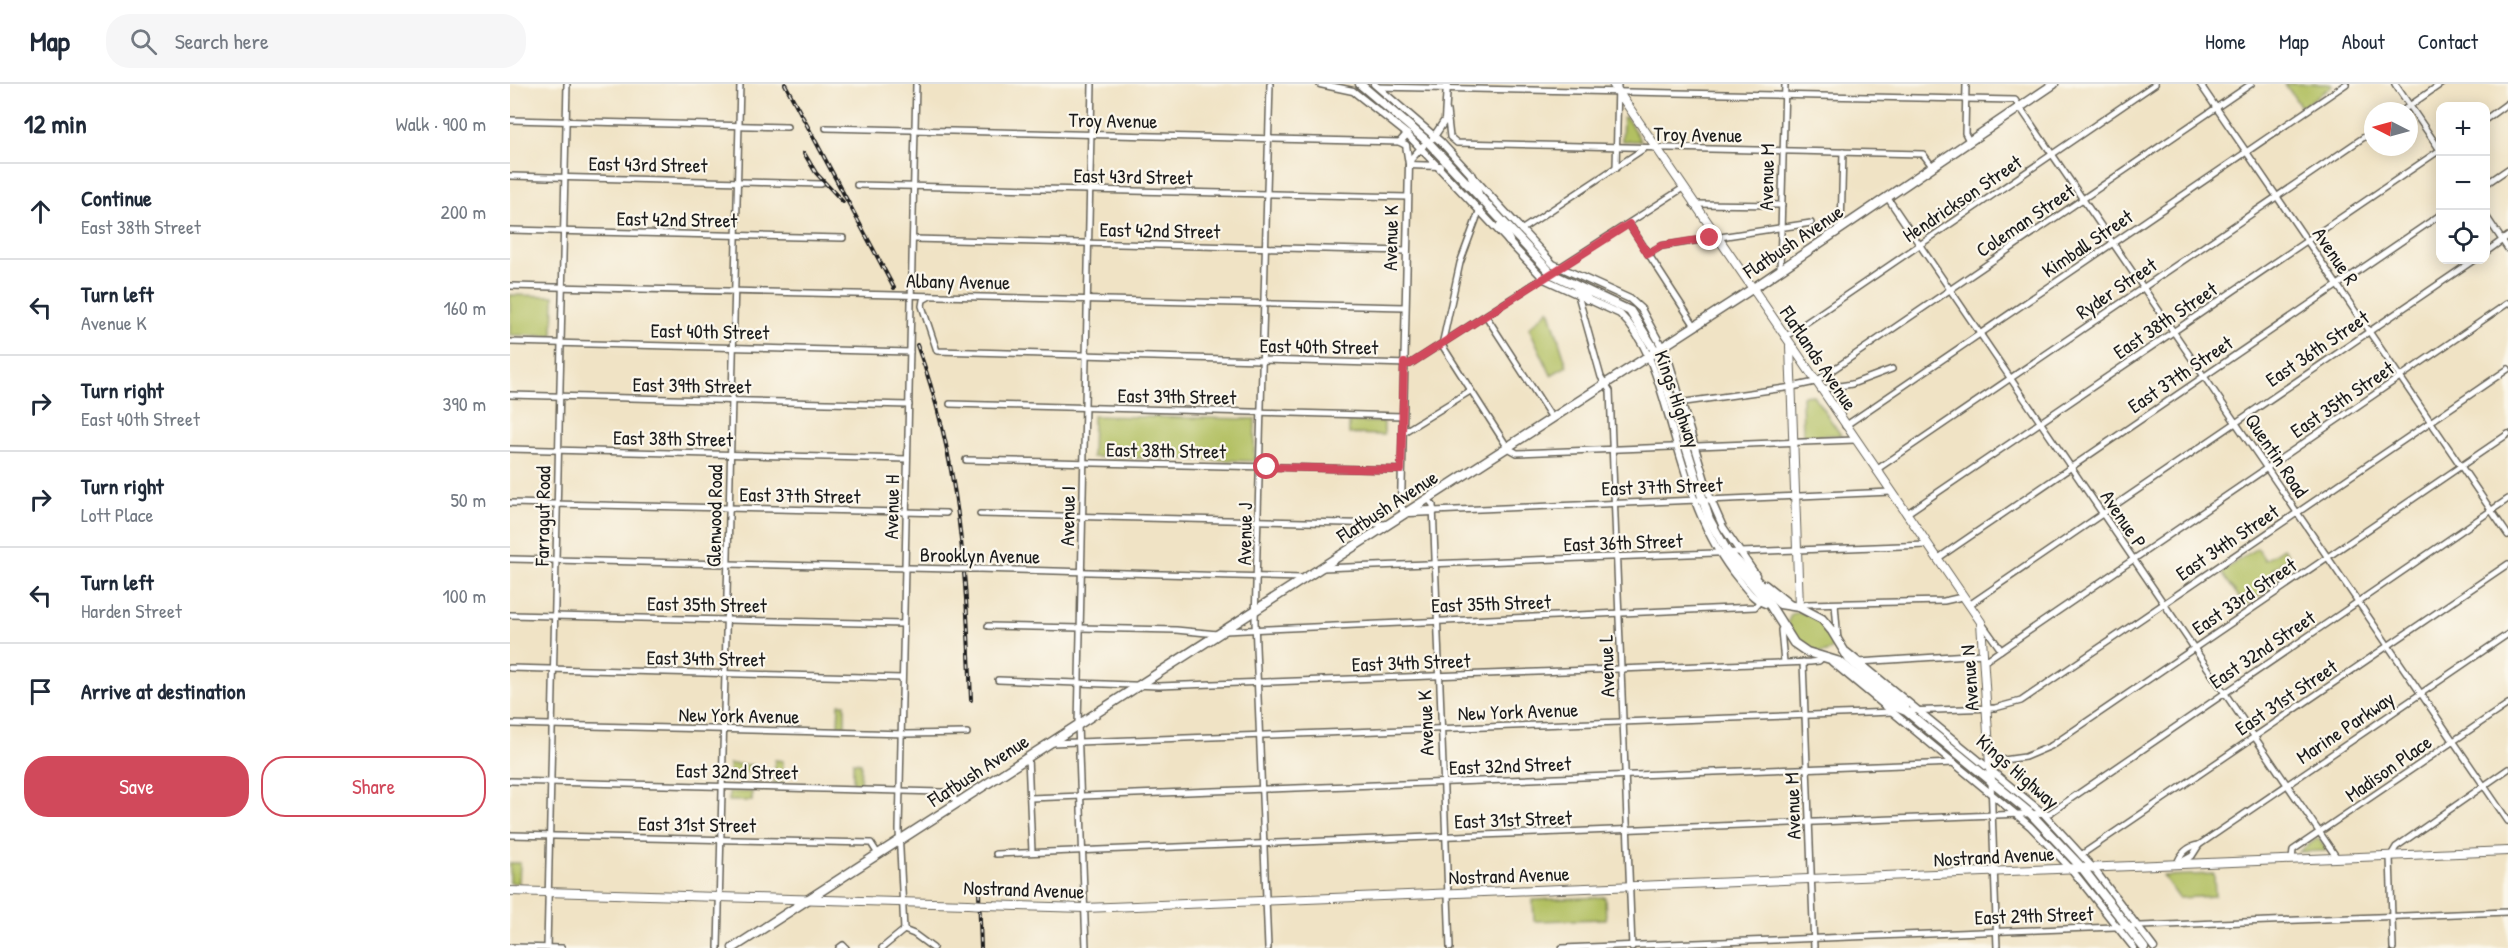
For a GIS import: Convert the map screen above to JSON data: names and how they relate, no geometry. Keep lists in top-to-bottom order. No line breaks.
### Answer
{"streets":{"main road":["Flatbush Avenue","Flatlands Avenue","Kings Highway","Avenue N","Nostrand Avenue"],"street":["Troy Avenue","East 43rd Street","Avenue M","Hendrickson Street","East 42nd Street","Coleman Street","Avenue K","Kimball Street","Avenue R","Albany Avenue","Ryder Street","East 38th Street","East 40th Street","East 36th Street","East 37th Street","East 39th Street","East 35th Street","Quentin Road","Avenue H","Farragut Road","Glenwood Road","Avenue I","Avenue P","Avenue J","East 34th Street","Brooklyn Avenue","East 33rd Street","East 32nd Street","Avenue L","East 31st Street","New York Avenue","Marine Parkway","Madison Place","East 29th Street"]},"crossings":[["Troy Avenue","Avenue M"],["Troy Avenue","Flatbush Avenue"],["Troy Avenue","Flatlands Avenue"],["Troy Avenue","Avenue H"],["Troy Avenue","Avenue I"],["Troy Avenue","Avenue J"],["East 43rd Street","Avenue K"],["East 43rd Street","Avenue H"],["East 43rd Street","Farragut Road"],["East 43rd Street","Glenwood Road"],["East 43rd Street","Avenue I"],["East 43rd Street","Avenue J"],["Avenue M","Flatbush Avenue"],["Avenue M","East 34th Street"],["Avenue M","East 32nd Street"],["Avenue M","East 31st Street"],["Avenue M","New York Avenue"],["Avenue M","Nostrand Avenue"],["Avenue M","East 29th Street"],["Hendrickson Street","Flatlands Avenue"],["Hendrickson Street","Quentin Road"],["Hendrickson Street","Avenue P"],["East 42nd Street","Avenue K"],["East 42nd Street","Avenue H"],["East 42nd Street","Farragut Road"],["East 42nd Street","Glenwood Road"],["East 42nd Street","Avenue I"],["East 42nd Street","Avenue J"],["Coleman Street","Avenue R"],["Coleman Street","Flatlands Avenue"],["Coleman Street","Quentin Road"],["Coleman Street","Avenue P"],["Avenue K","Flatbush Avenue"],["Avenue K","Albany Avenue"],["Avenue K","East 38th Street"],["Avenue K","East 40th Street"],["Avenue K","East 36th Street"],["Avenue K","East 37th Street"],["Avenue K","East 39th Street"],["Avenue K","East 35th Street"],["Avenue K","East 34th Street"],["Avenue K","East 32nd Street"],["Avenue K","East 31st Street"],["Avenue K","New York Avenue"],["Avenue K","Nostrand Avenue"],["Flatbush Avenue","East 36th Street"],["Flatbush Avenue","Flatlands Avenue"],["Flatbush Avenue","Kings Highway"],["Flatbush Avenue","East 35th Street"],["Flatbush Avenue","Quentin Road"],["Flatbush Avenue","Avenue H"],["Flatbush Avenue","Avenue I"],["Flatbush Avenue","Avenue P"],["Flatbush Avenue","Avenue J"],["Flatbush Avenue","East 34th Street"],["Flatbush Avenue","Brooklyn Avenue"],["Flatbush Avenue","East 32nd Street"],["Flatbush Avenue","Avenue L"],["Flatbush Avenue","East 31st Street"],["Flatbush Avenue","New York Avenue"],["Flatbush Avenue","Nostrand Avenue"],["Kimball Street","Avenue R"],["Kimball Street","Flatlands Avenue"],["Kimball Street","Quentin Road"],["Kimball Street","Avenue P"],["Avenue R","Ryder Street"],["Avenue R","East 38th Street"],["Avenue R","East 36th Street"],["Avenue R","East 37th Street"],["Avenue R","East 35th Street"],["Avenue R","East 34th Street"],["Avenue R","East 33rd Street"],["Avenue R","East 32nd Street"],["Albany Avenue","Avenue H"],["Albany Avenue","Farragut Road"],["Albany Avenue","Glenwood Road"],["Albany Avenue","Avenue I"],["Albany Avenue","Avenue J"],["Ryder Street","Flatlands Avenue"],["Ryder Street","Quentin Road"],["Ryder Street","Avenue P"],["East 38th Street","Flatlands Avenue"],["East 38th Street","Quentin Road"],["East 38th Street","Avenue H"],["East 38th Street","Farragut Road"],["East 38th Street","Glenwood Road"],["East 38th Street","Avenue I"],["East 38th Street","Avenue P"],["East 38th Street","Avenue J"],["East 40th Street","Flatlands Avenue"],["East 40th Street","Kings Highway"],["East 40th Street","Avenue H"],["East 40th Street","Farragut Road"],["East 40th Street","Glenwood Road"],["East 40th Street","Avenue I"],["East 40th Street","Avenue J"],["East 36th Street","Flatlands Avenue"],["East 36th Street","Kings Highway"],["East 36th Street","Quentin Road"],["East 36th Street","Avenue P"],["East 36th Street","Avenue L"],["Flatlands Avenue","East 37th Street"],["Flatlands Avenue","East 35th Street"],["Flatlands Avenue","Avenue N"],["East 37th Street","Kings Highway"],["East 37th Street","Quentin Road"],["East 37th Street","Avenue H"],["East 37th Street","Farragut Road"],["East 37th Street","Glenwood Road"],["East 37th Street","Avenue P"],["East 37th Street","Avenue L"],["East 39th Street","Avenue H"],["East 39th Street","Farragut Road"],["East 39th Street","Glenwood Road"],["East 39th Street","Avenue I"],["East 39th Street","Avenue J"],["Kings Highway","East 35th Street"],["Kings Highway","East 34th Street"],["Kings Highway","East 33rd Street"],["Kings Highway","East 32nd Street"],["Kings Highway","Avenue L"],["Kings Highway","Avenue N"],["Kings Highway","East 31st Street"],["Kings Highway","New York Avenue"],["Kings Highway","Nostrand Avenue"],["Kings Highway","East 29th Street"],["East 35th Street","Quentin Road"],["East 35th Street","Avenue H"],["East 35th Street","Farragut Road"],["East 35th Street","Glenwood Road"],["East 35th Street","Avenue I"],["East 35th Street","Avenue P"],["East 35th Street","Avenue J"],["East 35th Street","Avenue L"],["East 35th Street","Avenue N"],["Quentin Road","East 34th Street"],["Quentin Road","East 33rd Street"],["Quentin Road","East 32nd Street"],["Quentin Road","East 31st Street"],["Quentin Road","Marine Parkway"],["Quentin Road","Madison Place"],["Avenue H","East 34th Street"],["Avenue H","Brooklyn Avenue"],["Avenue H","East 32nd Street"],["Avenue H","New York Avenue"],["Avenue H","Nostrand Avenue"],["Farragut Road","East 34th Street"],["Farragut Road","Brooklyn Avenue"],["Farragut Road","East 32nd Street"],["Farragut Road","East 31st Street"],["Farragut Road","New York Avenue"],["Farragut Road","Nostrand Avenue"],["Glenwood Road","East 34th Street"],["Glenwood Road","Brooklyn Avenue"],["Glenwood Road","East 32nd Street"],["Glenwood Road","East 31st Street"],["Glenwood Road","New York Avenue"],["Glenwood Road","Nostrand Avenue"],["Avenue I","East 34th Street"],["Avenue I","Brooklyn Avenue"],["Avenue I","East 32nd Street"],["Avenue I","East 31st Street"],["Avenue I","New York Avenue"],["Avenue I","Nostrand Avenue"],["Avenue P","East 34th Street"],["Avenue P","East 33rd Street"],["Avenue P","East 32nd Street"],["Avenue P","East 31st Street"],["Avenue P","Marine Parkway"],["Avenue P","Madison Place"],["Avenue P","Nostrand Avenue"],["Avenue J","East 34th Street"],["Avenue J","Brooklyn Avenue"],["Avenue J","East 32nd Street"],["Avenue J","East 31st Street"],["Avenue J","New York Avenue"],["Avenue J","Nostrand Avenue"],["East 34th Street","Avenue L"],["East 34th Street","Avenue N"],["East 34th Street","New York Avenue"],["East 33rd Street","Avenue N"],["East 32nd Street","Avenue L"],["East 32nd Street","East 31st Street"],["Avenue L","East 31st Street"],["Avenue L","New York Avenue"],["Avenue L","Nostrand Avenue"],["Avenue L","East 29th Street"],["Avenue N","East 31st Street"],["Avenue N","New York Avenue"],["Avenue N","Nostrand Avenue"],["Avenue N","East 29th Street"],["Marine Parkway","Nostrand Avenue"],["Madison Place","Nostrand Avenue"]],"north":"left","page":{"header":"Map","search":"Search here","nav":["Home","Map","About","Contact"],"heading":["12 min","Walk · 900 m"],"map_buttons":["+","−"],"list":[["Continue","East 38th Street","200 m"],["Turn left","Avenue K","160 m"],["Turn right","East 40th Street","390 m"],["Turn right","Lott Place","50 m"],["Turn left","Harden Street","100 m"],"Arrive at destination"],"buttons":["Save","Share"]}}
